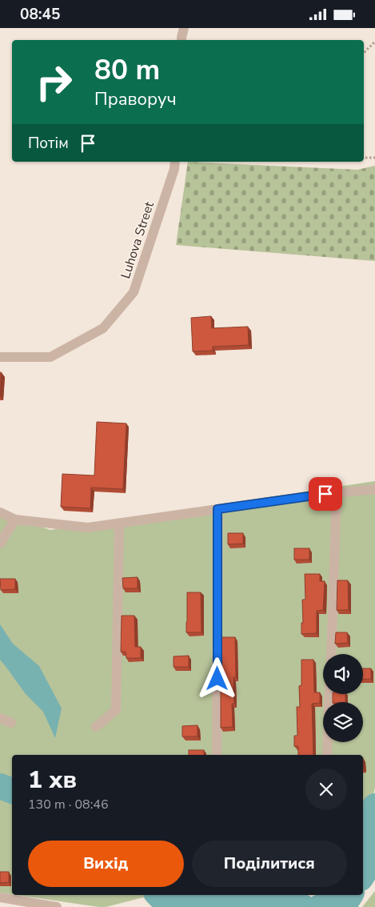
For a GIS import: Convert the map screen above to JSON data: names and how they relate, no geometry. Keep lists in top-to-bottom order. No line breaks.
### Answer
{"streets":{"street":["Luhova Street"]},"page":{"status":"08:45","turn":["80 m","Праворуч"],"then":"Потім","heading":["1 хв","130 m · 08:46"],"buttons":["Вихід","Поділитися"]}}
